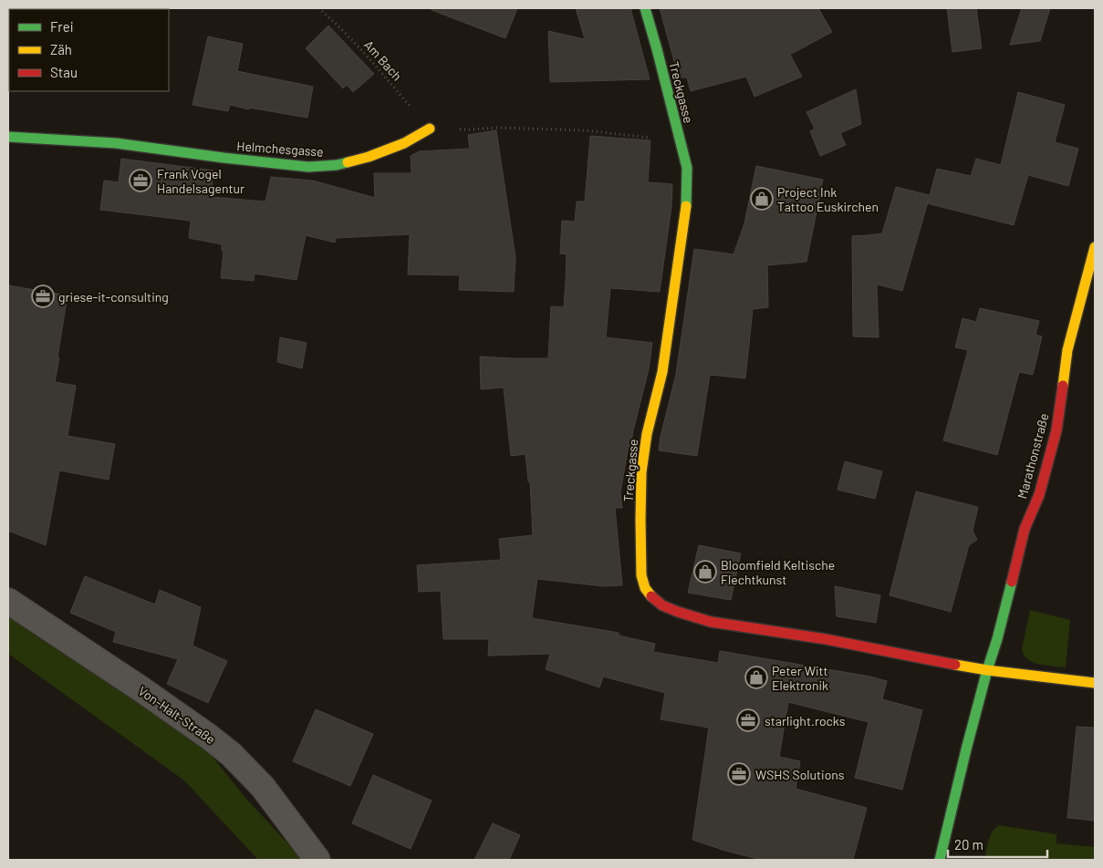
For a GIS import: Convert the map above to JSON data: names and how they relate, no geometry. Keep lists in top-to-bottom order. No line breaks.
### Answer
{"streets":{"street":["Treckgasse","Helmchesgasse","Marathonstraße","Von-Halt-Straße"],"path":["Am Bach"]},"crossings":[["Am Bach","Helmchesgasse"],["Treckgasse","Marathonstraße"]],"places":{"office":["Frank Vogel Handelsagentur","griese-it-consulting","starlight.rocks","WSHS Solutions"],"shop":["Project Ink Tattoo Euskirchen","Bloomfield Keltische Flechtkunst","Peter Witt Elektronik"]},"legend":["Frei","Zäh","Stau"],"scale_bar":"20 m"}
